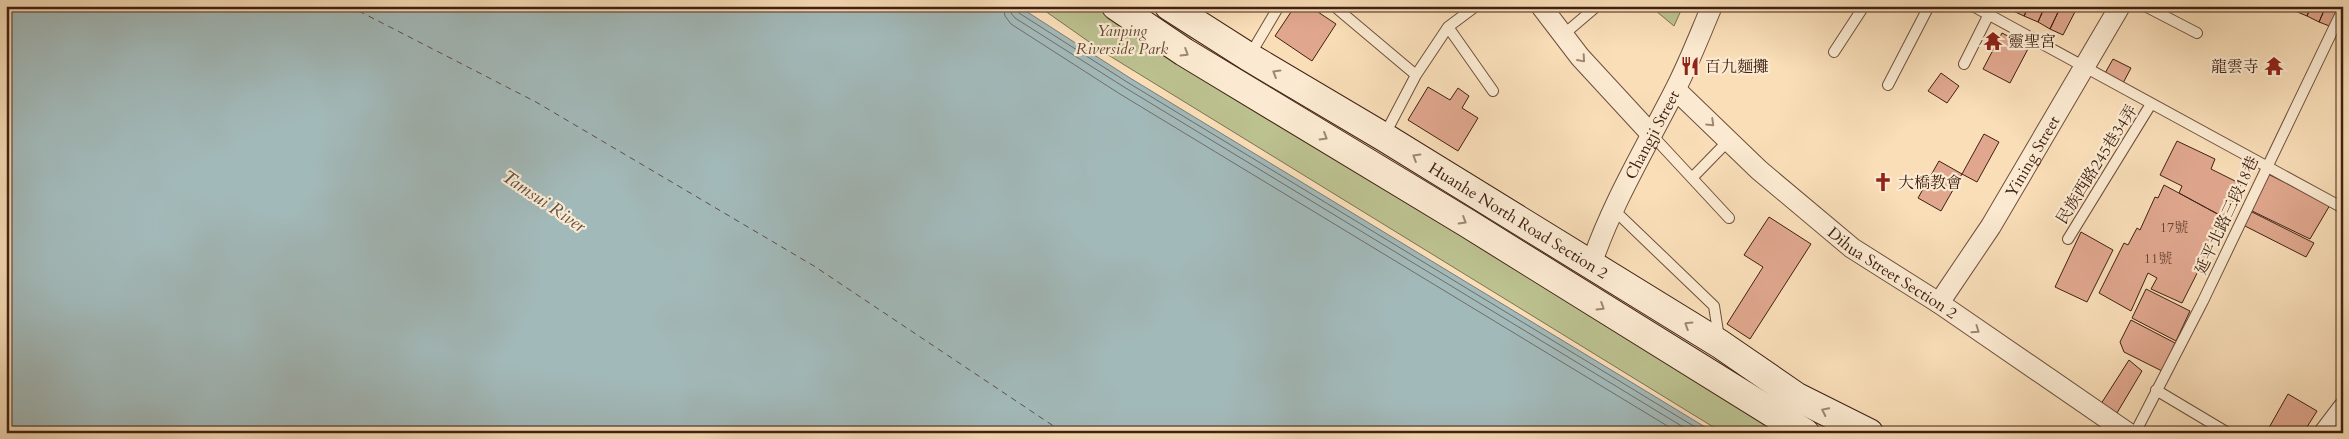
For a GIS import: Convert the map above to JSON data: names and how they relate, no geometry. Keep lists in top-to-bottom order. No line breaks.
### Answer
{"streets":{"main road":["Huanhe North Road Section 2"],"street":["Changji Street","Yining Street","Dihua Street Section 2"],"lane":["民族西路245巷34弄","延平北路三段18巷"]},"crossings":[["Changji Street","Huanhe North Road Section 2"],["Changji Street","Dihua Street Section 2"],["Yining Street","Dihua Street Section 2"]],"one_way":["Dihua Street Section 2"],"water":["Tamsui River"],"parks":["Yanping Riverside Park"],"places":{"temple":["靈聖宮","龍雲寺"],"restaurant":["百九麵攤"],"church":["大橋教會"]},"house_numbers":["17號","11號"]}
